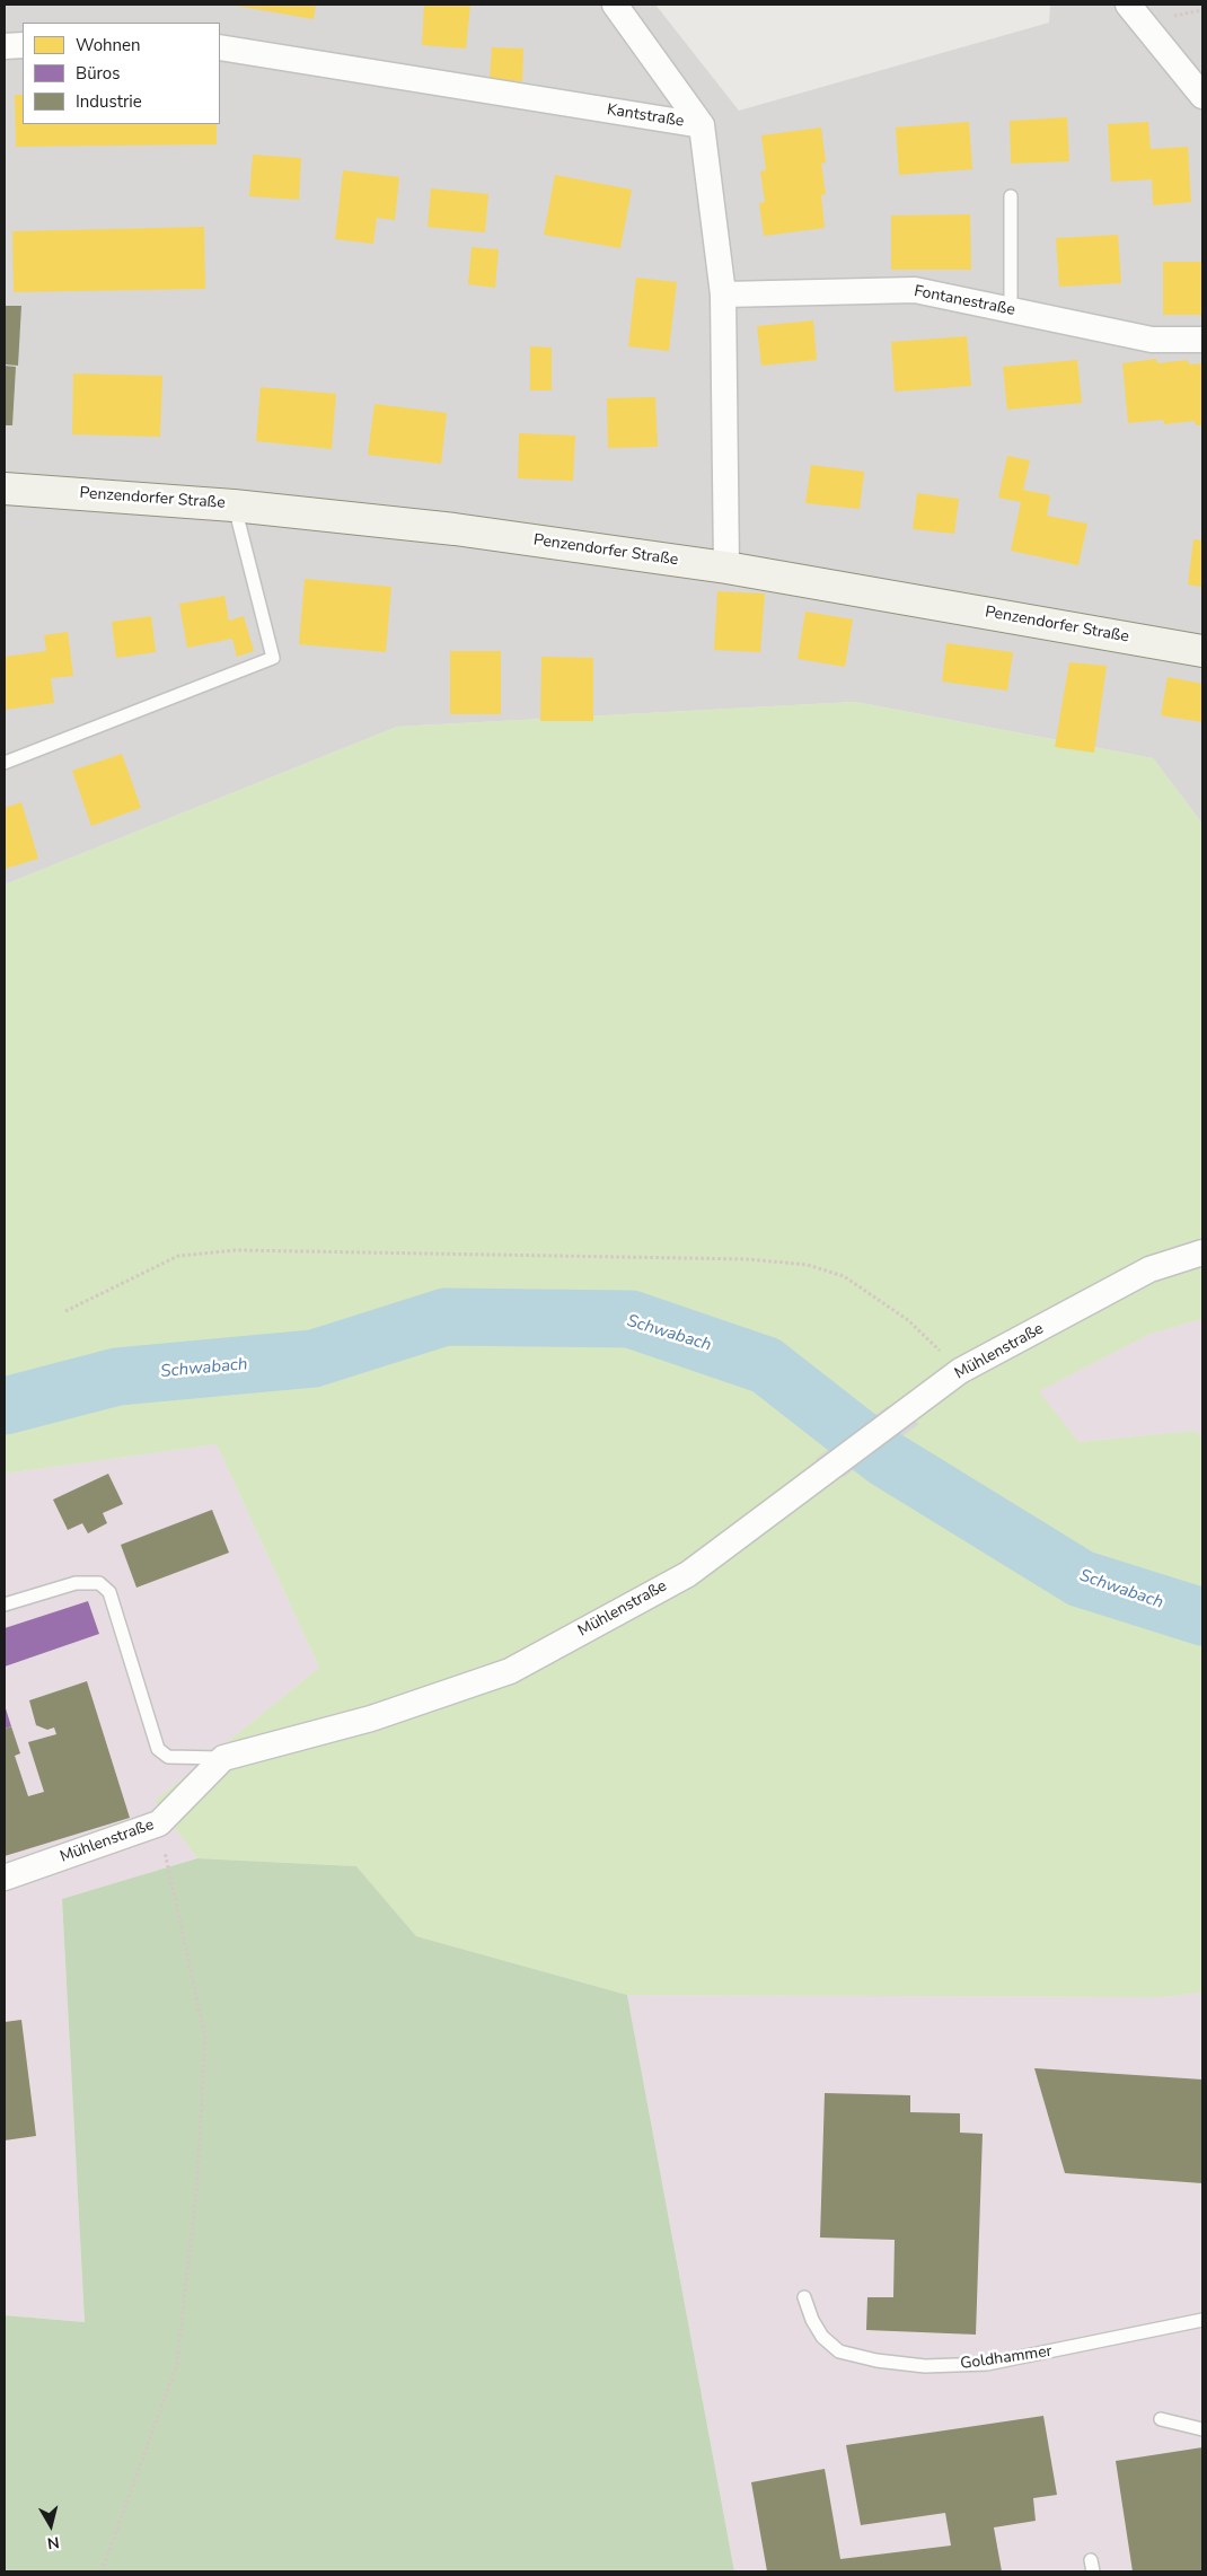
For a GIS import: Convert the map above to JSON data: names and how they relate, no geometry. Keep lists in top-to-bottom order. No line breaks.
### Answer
{"streets":{"main road":["Penzendorfer Straße"],"street":["Kantstraße","Fontanestraße","Mühlenstraße"],"lane":["Goldhammer"]},"crossings":[["Kantstraße","Fontanestraße"],["Kantstraße","Penzendorfer Straße"]],"water":["Schwabach"],"legend":["Wohnen","Büros","Industrie"],"north":"bottom"}
